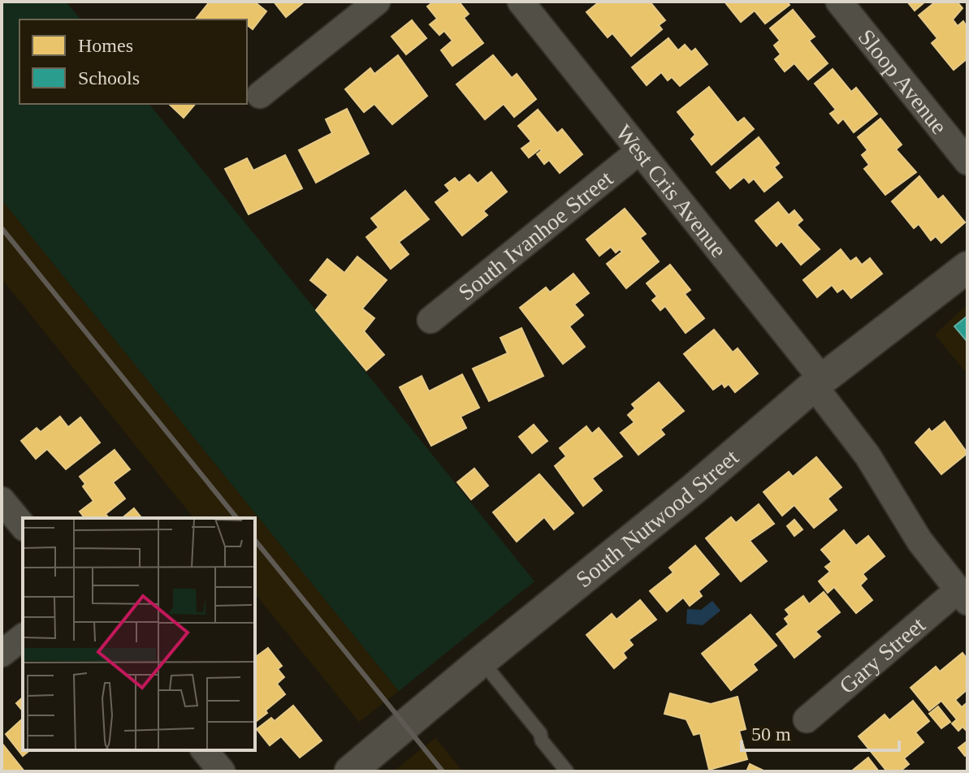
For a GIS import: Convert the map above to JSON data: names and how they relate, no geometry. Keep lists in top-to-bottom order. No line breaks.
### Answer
{"streets":{"street":["Sloop Avenue","West Cris Avenue","South Ivanhoe Street","South Nutwood Street","Gary Street"]},"crossings":[["West Cris Avenue","South Ivanhoe Street"],["West Cris Avenue","South Nutwood Street"],["West Cris Avenue","Gary Street"]],"legend":["Homes","Schools"],"scale_bar":"50 m"}
